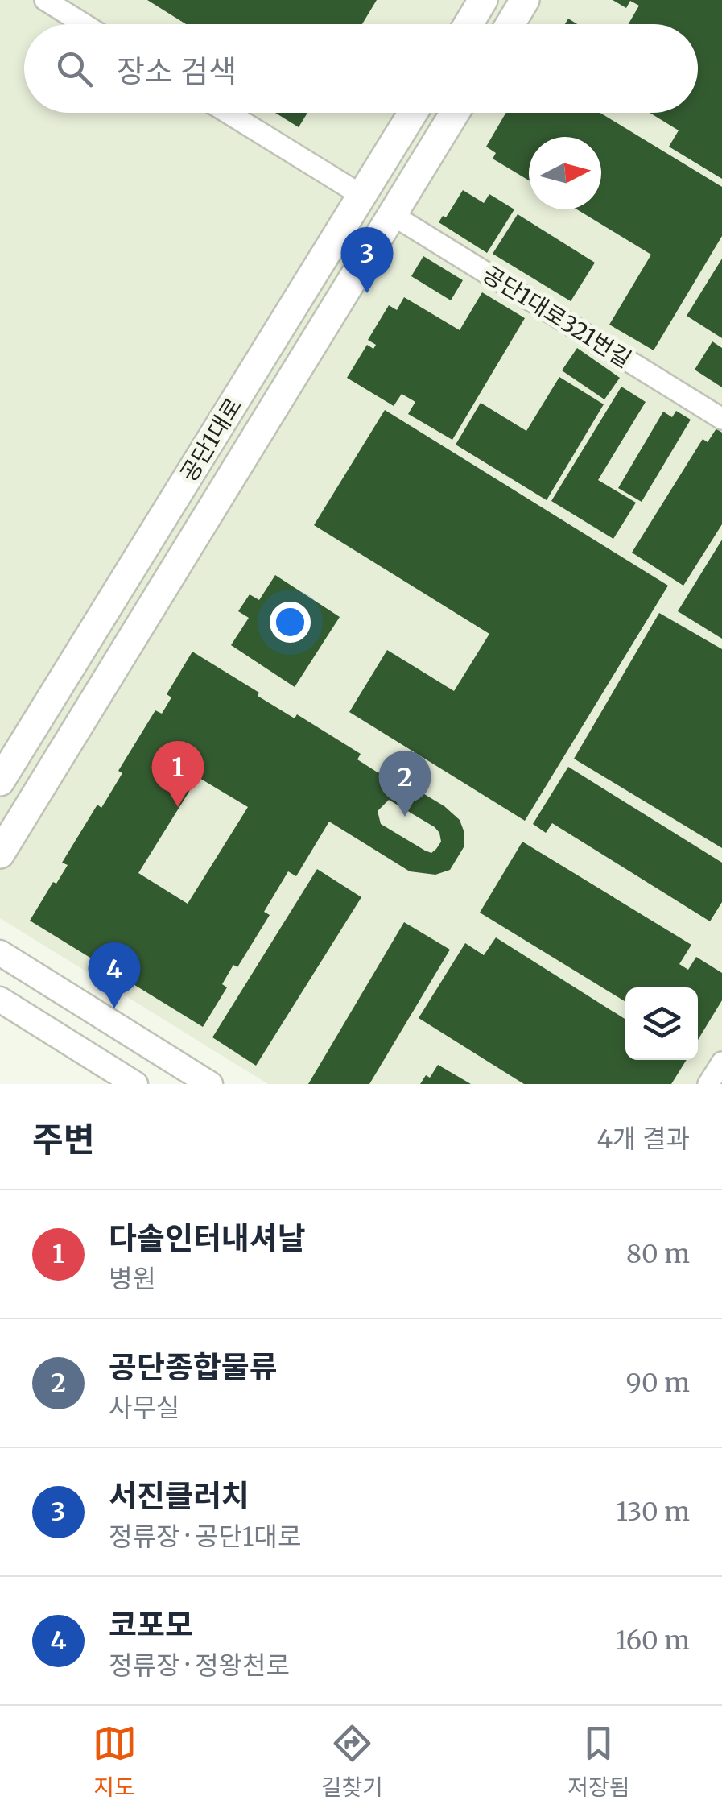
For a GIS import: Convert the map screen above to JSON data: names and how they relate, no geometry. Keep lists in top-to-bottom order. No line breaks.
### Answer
{"streets":{"main road":["공단1대로"],"street":["공단1대로321번길"]},"north":"right","page":{"search":"장소 검색","pins":["3","1","2","4"],"heading":["주변","4개 결과"],"list":[{"mark":"1","name":"다솔인터내셔날","note":"병원","value":"80 m"},{"mark":"2","name":"공단종합물류","note":"사무실","value":"90 m"},{"mark":"3","name":"서진클러치","note":"정류장 · 공단1대로","value":"130 m"},{"mark":"4","name":"코포모","note":"정류장 · 정왕천로","value":"160 m"}],"nav":["지도","길찾기","저장됨"]}}
